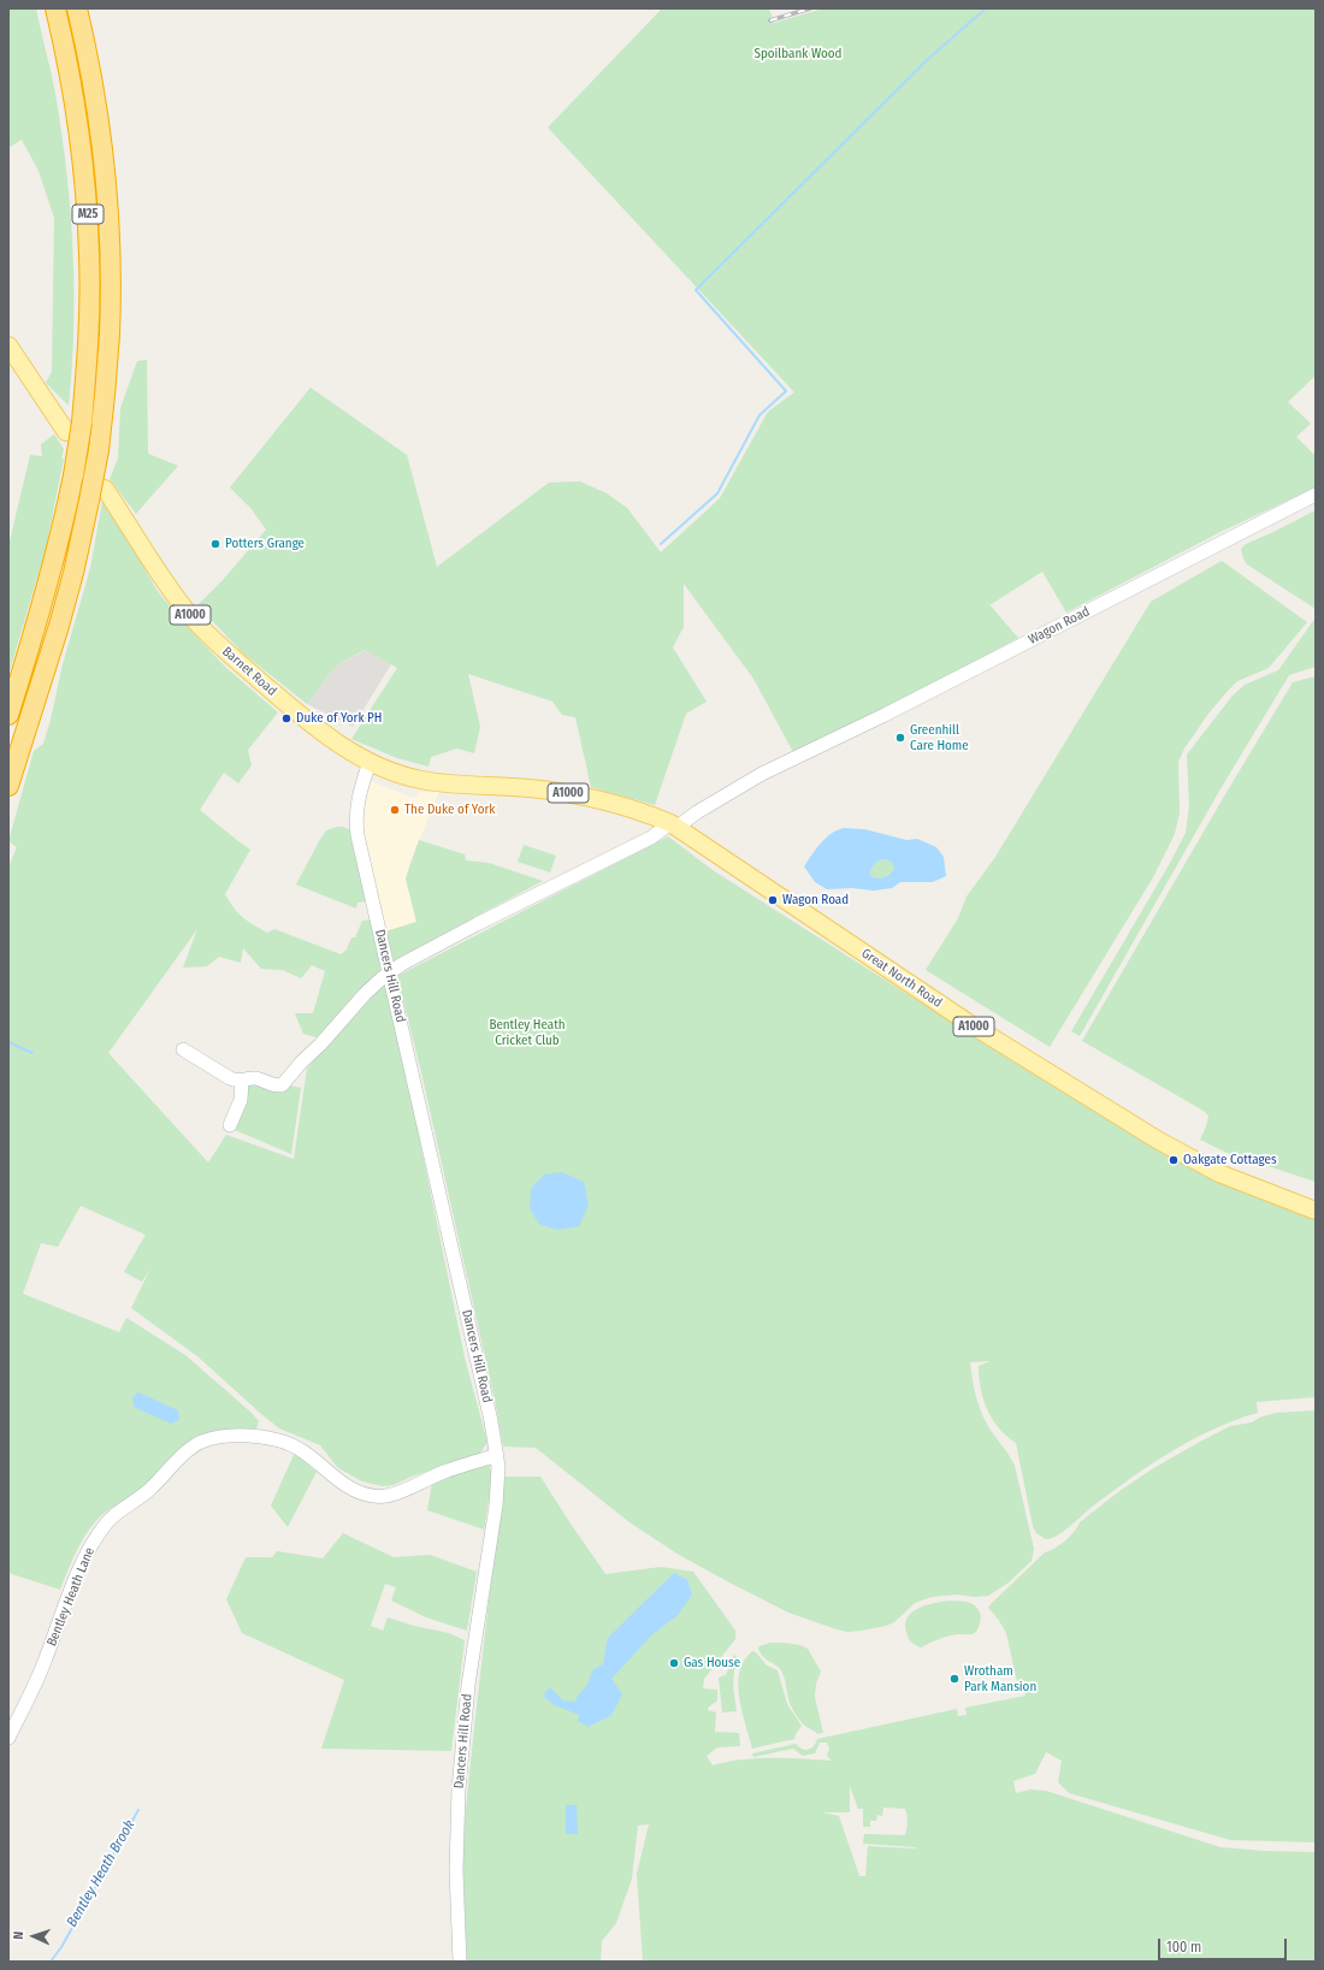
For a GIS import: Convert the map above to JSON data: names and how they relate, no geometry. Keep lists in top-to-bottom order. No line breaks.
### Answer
{"streets":{"highway":["M25"],"main road":["A1000","Barnet Road","Great North Road"],"street":["Wagon Road","Dancers Hill Road","Bentley Heath Lane"]},"crossings":[["Wagon Road","Dancers Hill Road"],["Wagon Road","Great North Road"],["Barnet Road","Dancers Hill Road"],["Barnet Road","Great North Road"],["Dancers Hill Road","Bentley Heath Lane"]],"water":["Bentley Heath Brook"],"parks":["Spoilbank Wood","Bentley Heath Cricket Club"],"places":["Potters Grange","Duke of York PH","Greenhill Care Home","The Duke of York","Wagon Road","Oakgate Cottages","Gas House","Wrotham Park Mansion"],"scale_bar":"100 m","north":"left"}
